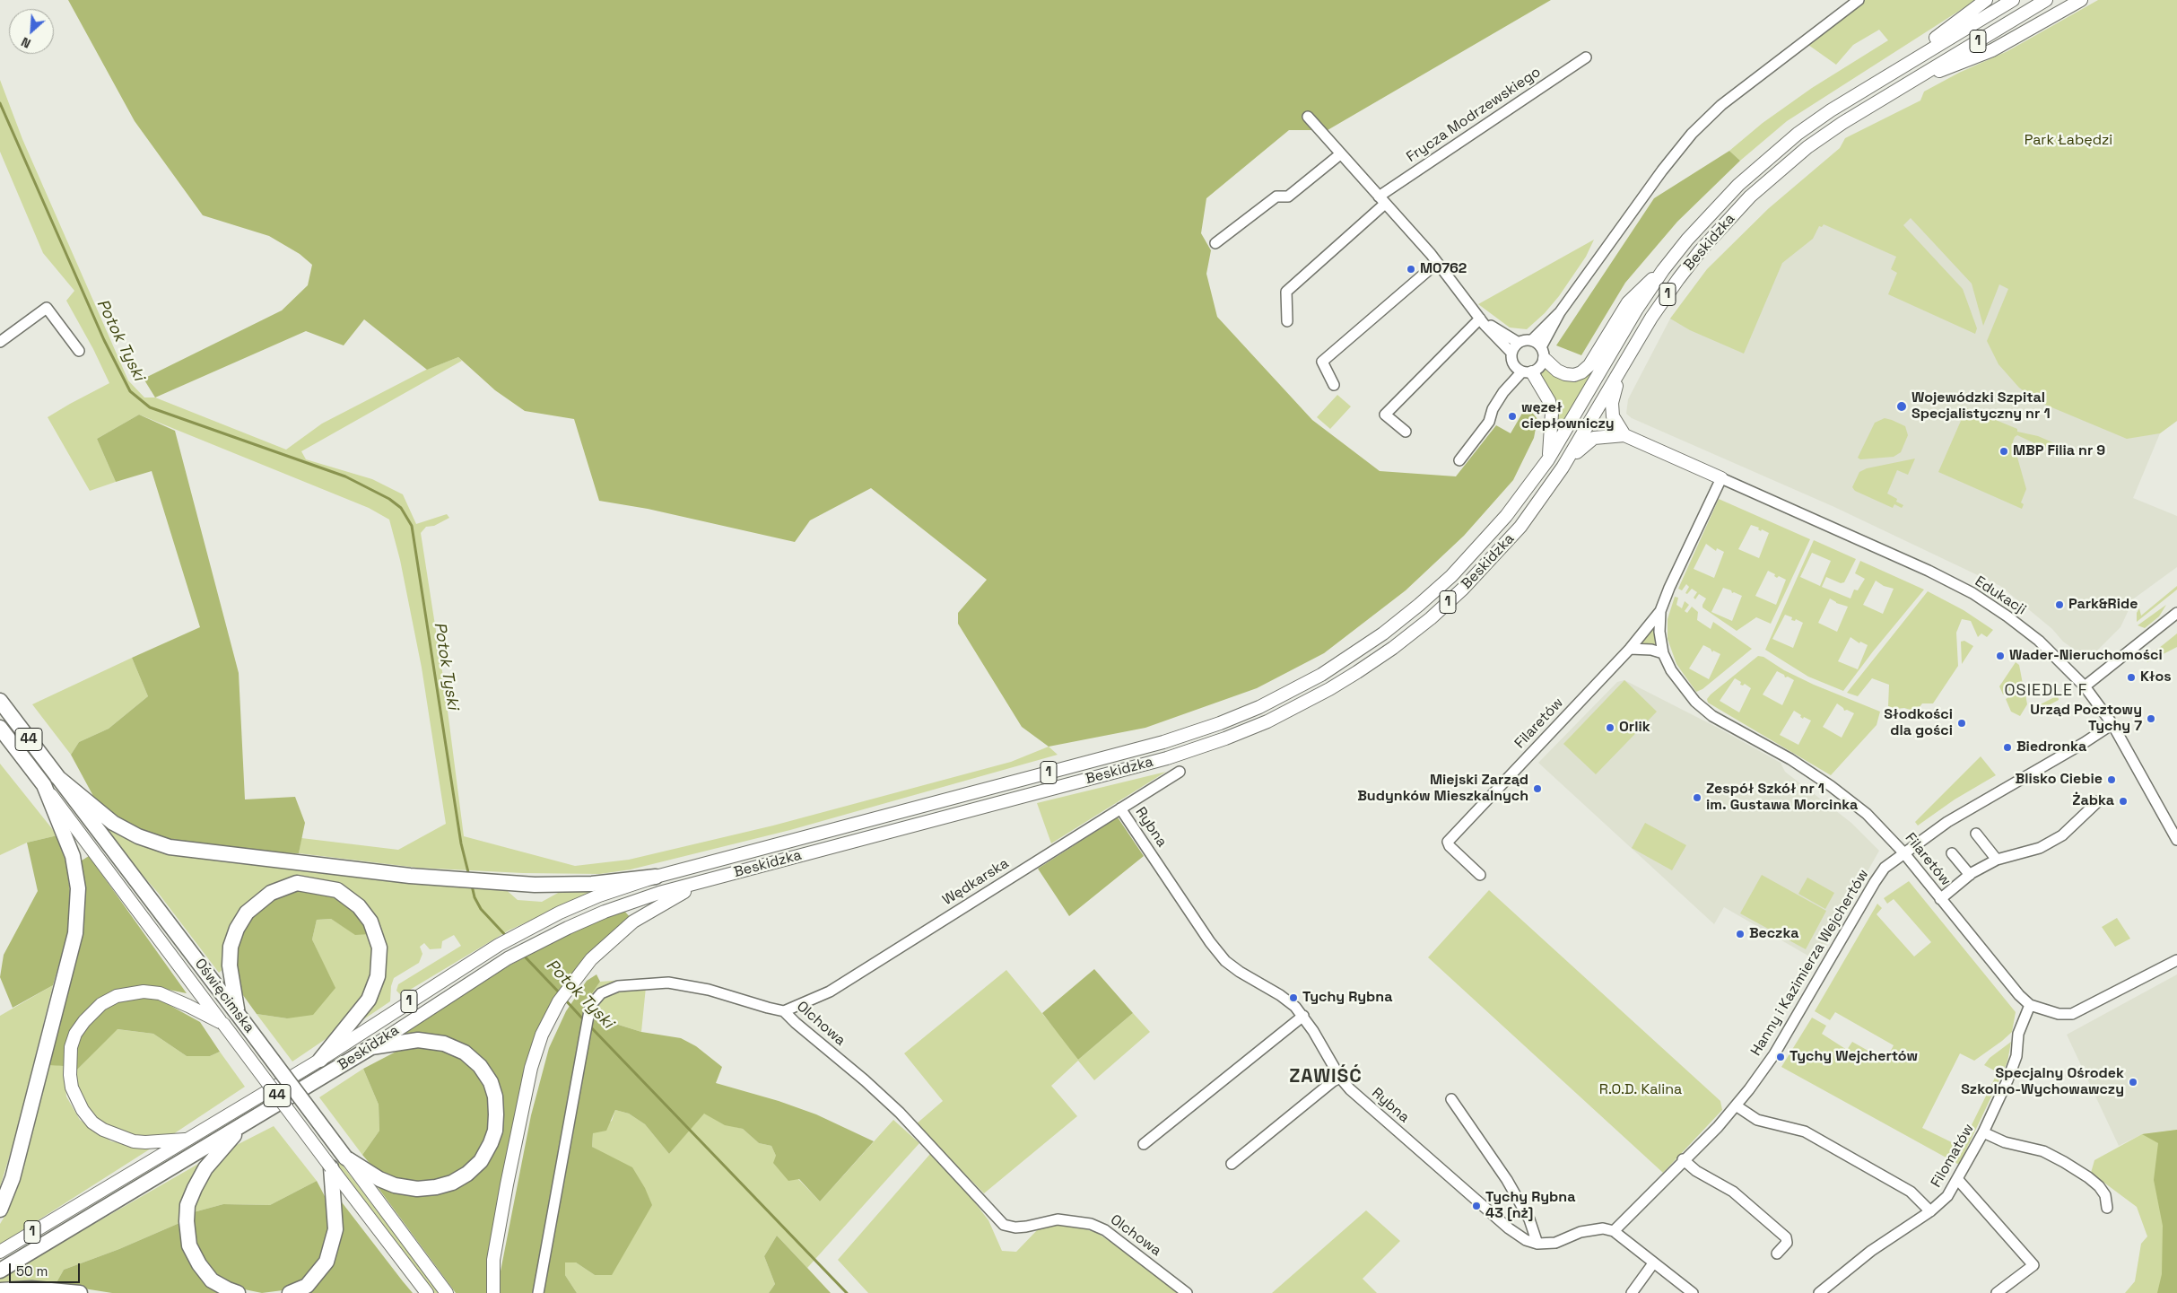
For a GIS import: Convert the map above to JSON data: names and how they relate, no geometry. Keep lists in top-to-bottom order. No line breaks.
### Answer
{"streets":{"highway":["1","Beskidzka","44","Oświęcimska"],"street":["Frycza Modrzewskiego","Edukacji","Filaretów","Rybna","Wędkarska","Hanny i Kazimierza Wejchertów","Olchowa","Filomatów"]},"crossings":[["Edukacji","Filaretów"],["Edukacji","Hanny i Kazimierza Wejchertów"],["Filaretów","Hanny i Kazimierza Wejchertów"],["Filaretów","Filomatów"],["Rybna","Wędkarska"],["Wędkarska","Olchowa"]],"districts":["OSIEDLE F","ZAWIŚĆ"],"water":["Potok Tyski"],"parks":["Park Łabędzi","R.O.D. Kalina"],"places":["M0762","Wojewódzki Szpital Specjalistyczny nr 1","węzeł ciepłowniczy","MBP Filia nr 9","Park&Ride","Wader-Nieruchomości","Kłos","Urząd Pocztowy Tychy 7","Słodkości dla gości","Orlik","Biedronka","Blisko Ciebie","Miejski Zarząd Budynków Mieszkalnych","Zespół Szkół nr 1 im. Gustawa Morcinka","Żabka","Beczka","Tychy Rybna","Tychy Wejchertów","Specjalny Ośrodek Szkolno-Wychowawczy","Tychy Rybna 43 [nż]"],"scale_bar":"50 m","north":"bottom left"}
